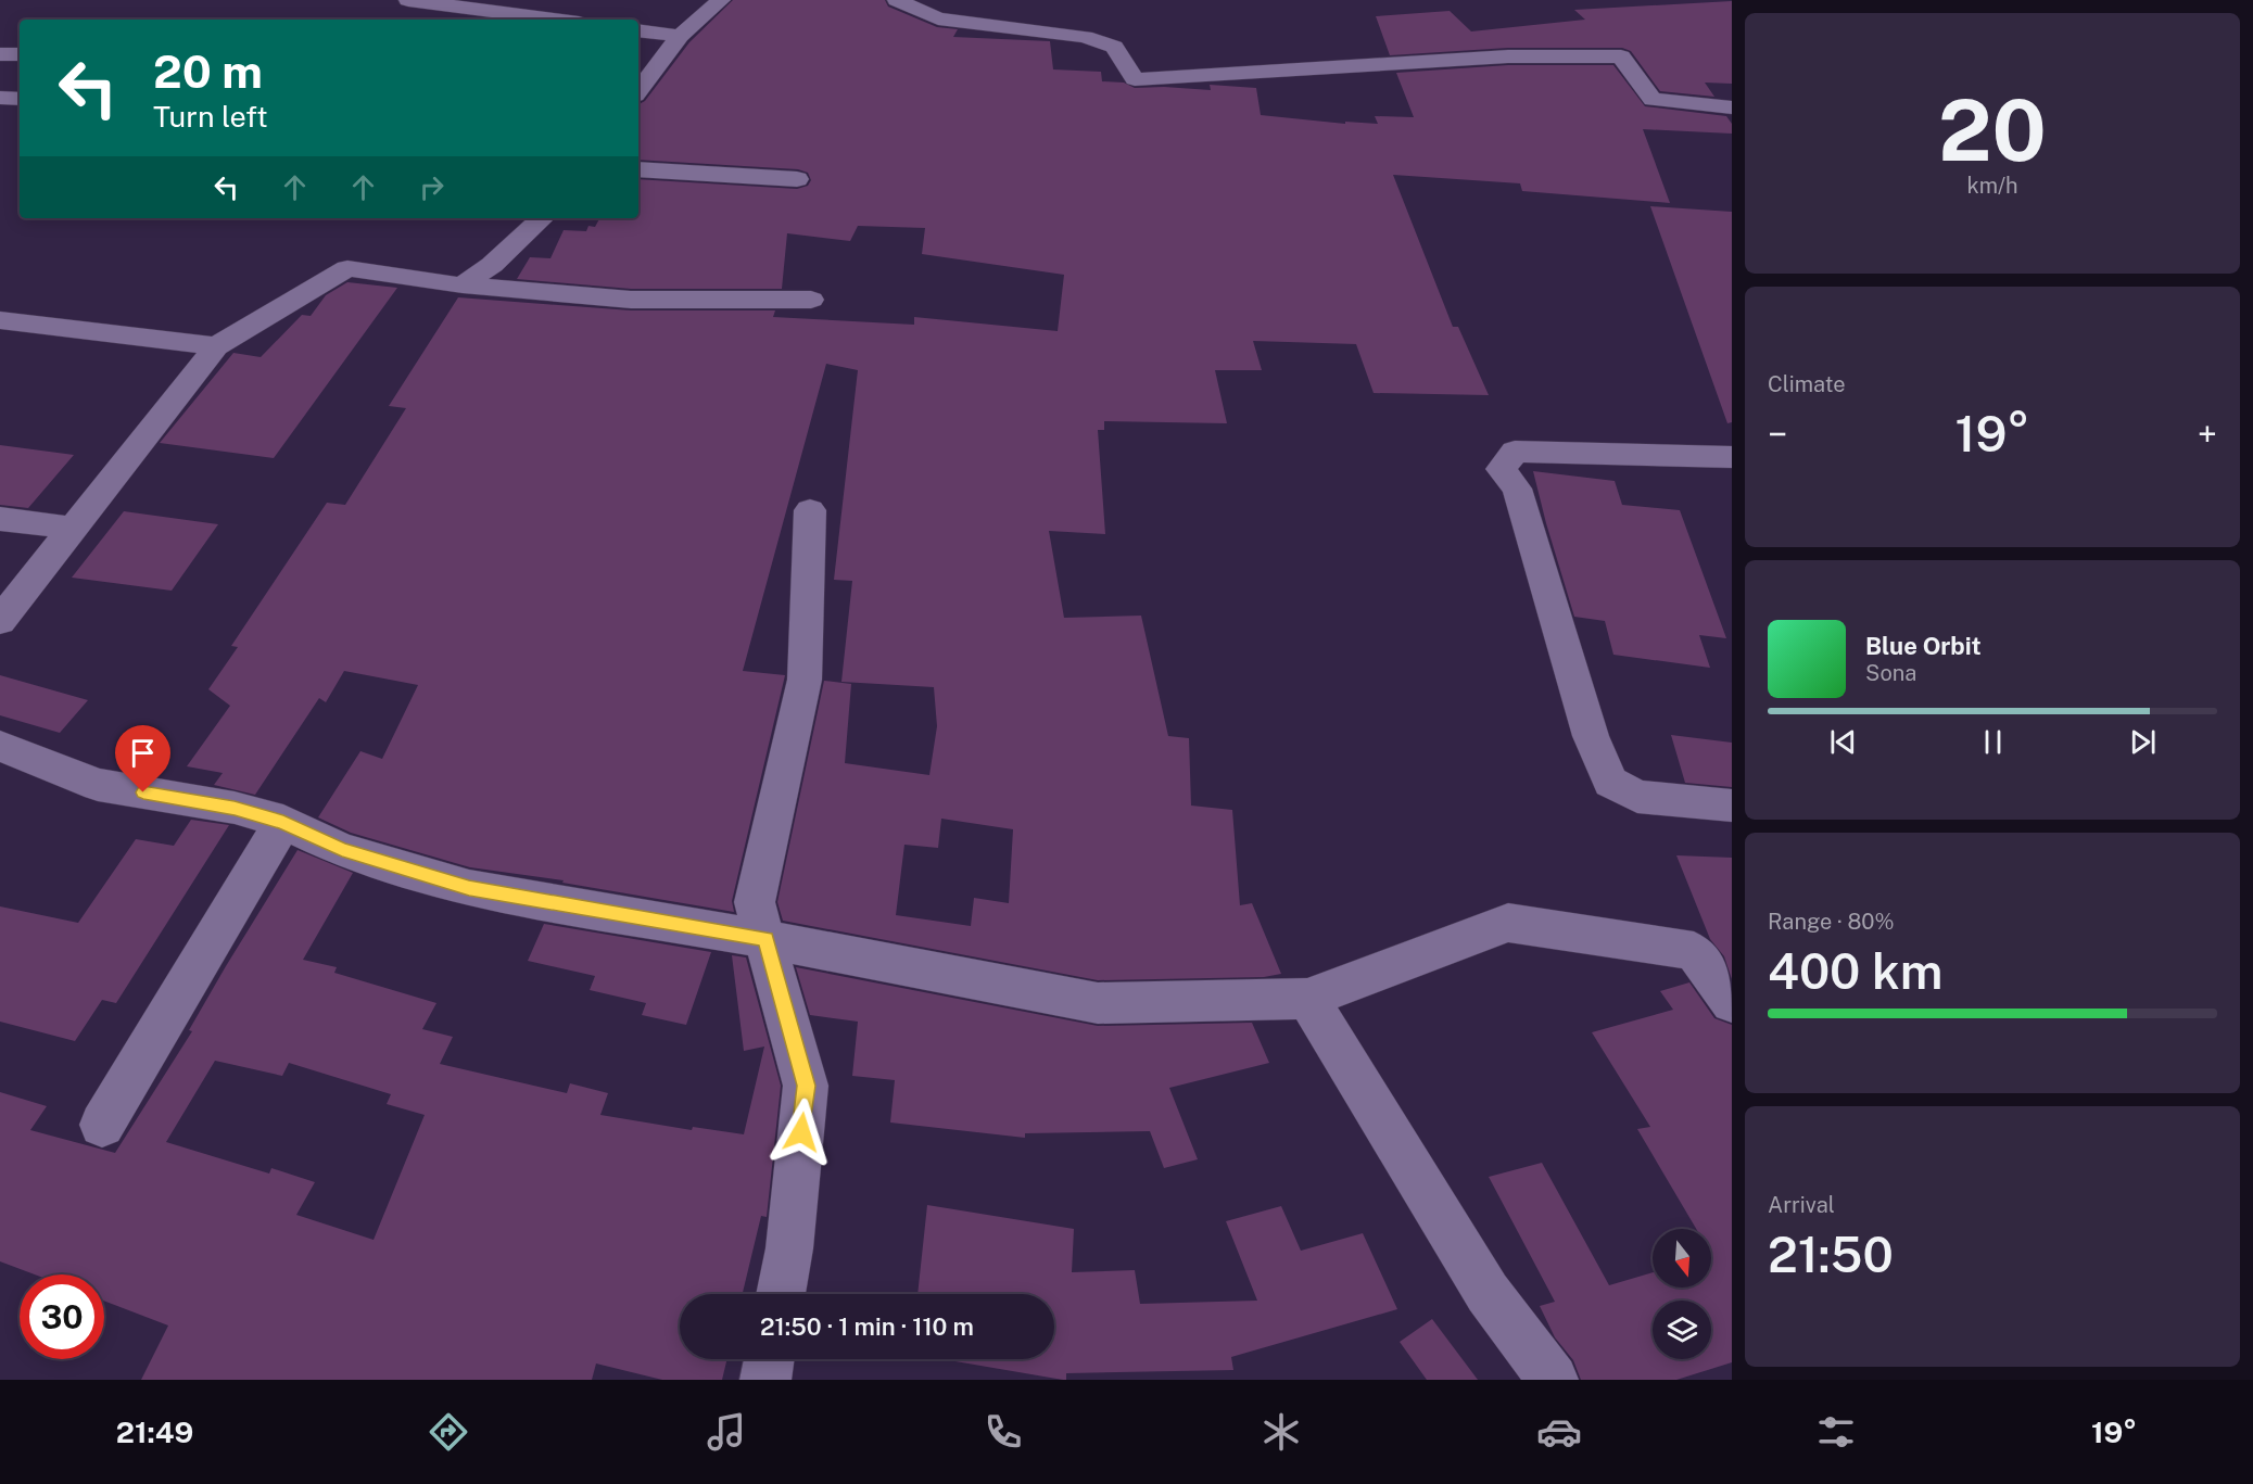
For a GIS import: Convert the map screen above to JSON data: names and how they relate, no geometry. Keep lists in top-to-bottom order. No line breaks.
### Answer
{"north":"bottom","page":{"tile":[["20","km/h"],"Climate",["Range · 80%","400 km"],["Arrival","21:50"]],"turn":["20 m","Turn left"],"heat":["−","19°","+"],"song":["Blue Orbit","Sona"],"limit":"30","trip":"21:50 · 1 min · 110 m","tabs":["21:49","19°"]}}
